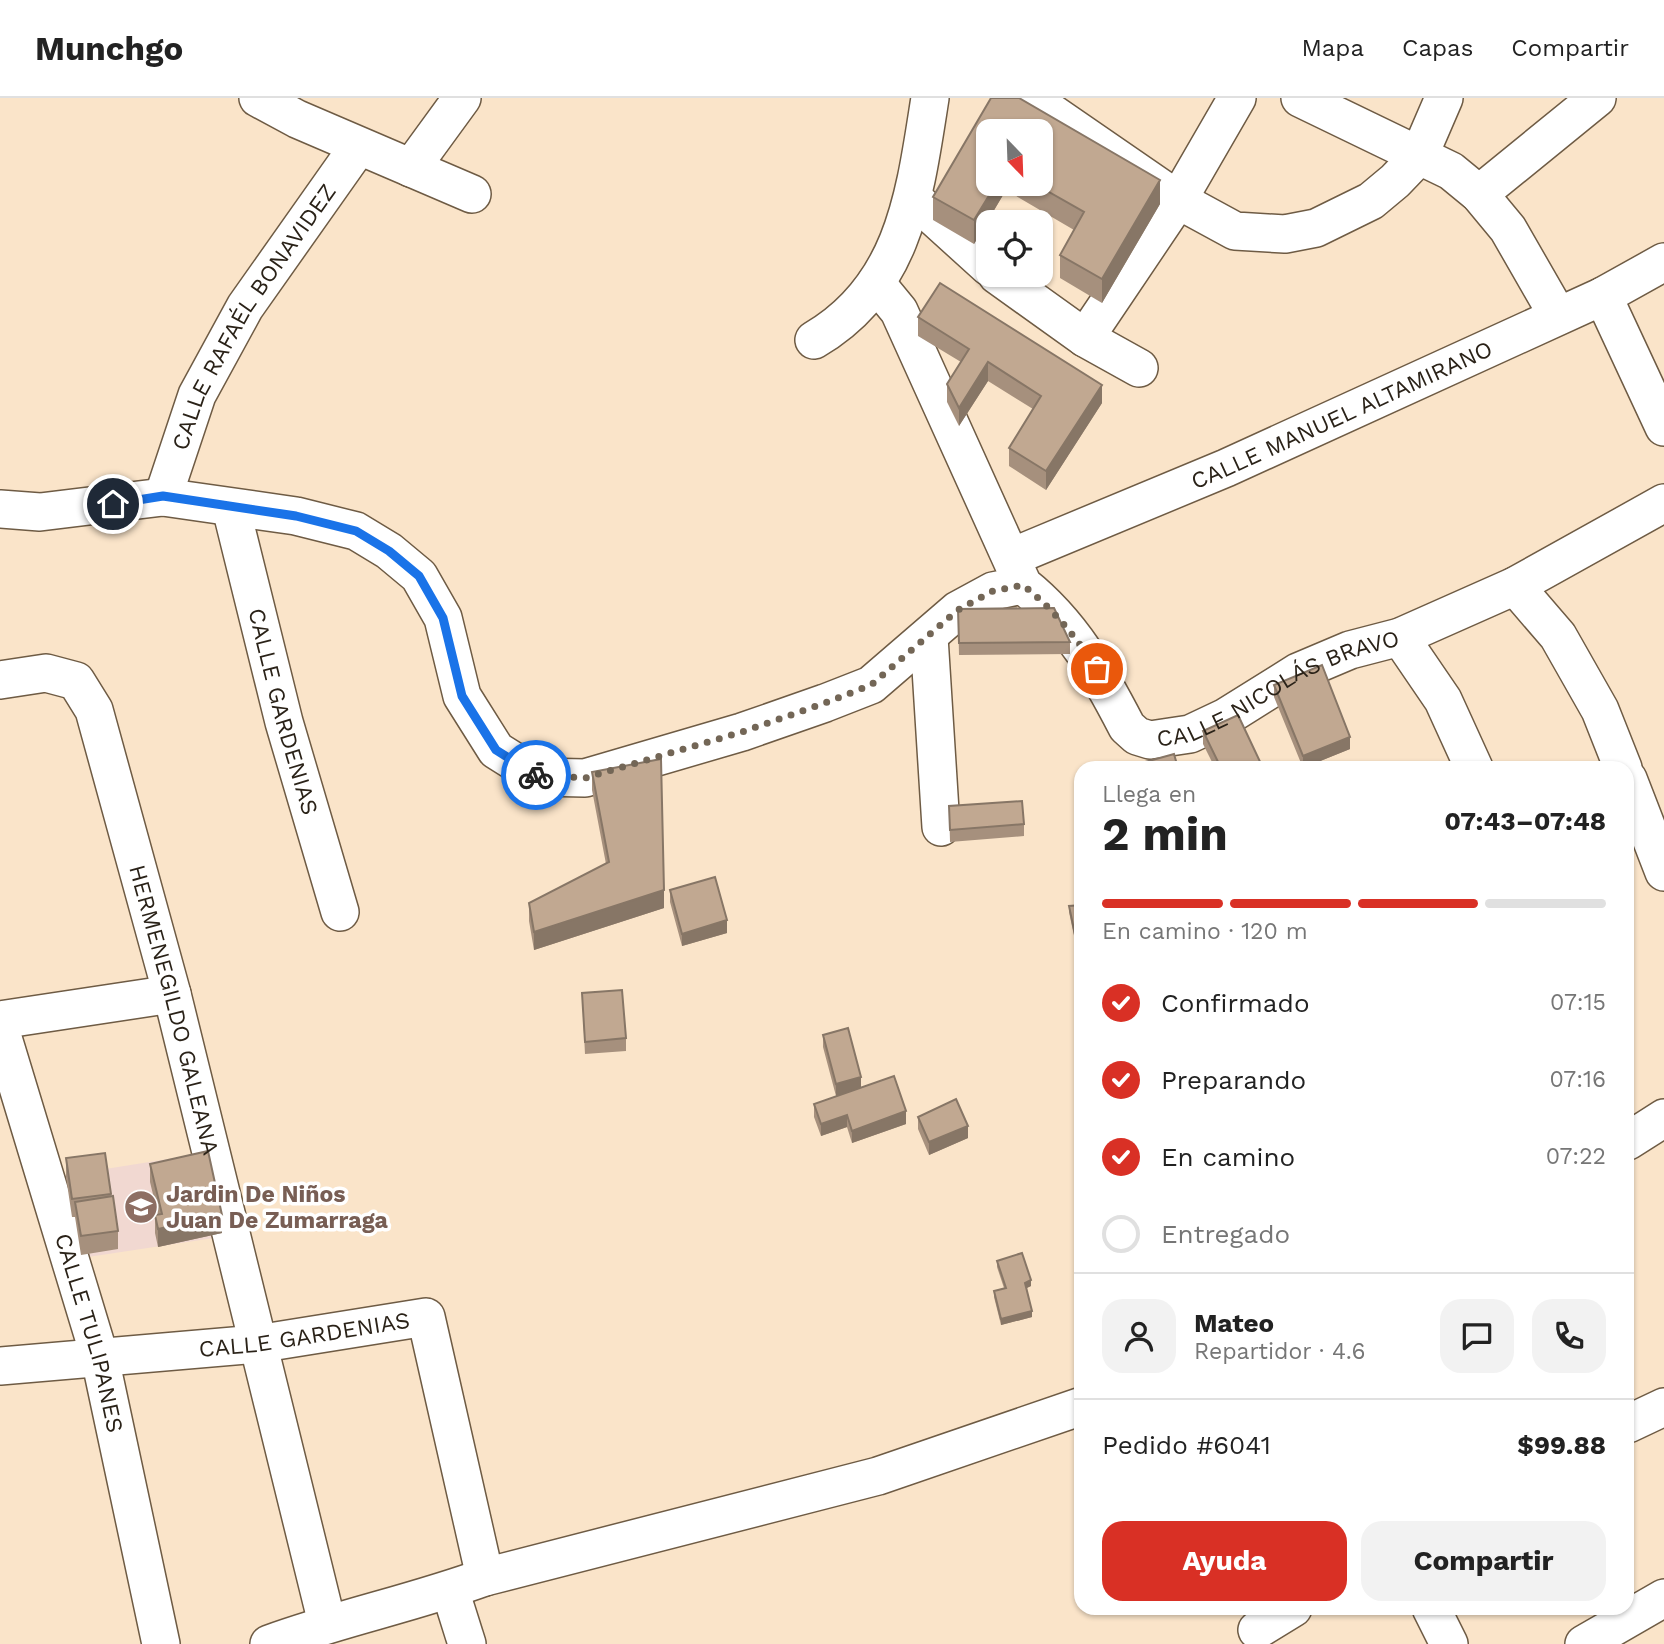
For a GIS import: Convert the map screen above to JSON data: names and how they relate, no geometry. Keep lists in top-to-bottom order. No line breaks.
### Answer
{"streets":{"street":["CALLE RAFAÉL BONAVIDEZ","CALLE MANUEL ALTAMIRANO","CALLE NICOLÁS BRAVO","CALLE GARDENIAS","HERMENEGILDO GALEANA","CALLE TULIPANES"]},"crossings":[["CALLE MANUEL ALTAMIRANO","CALLE NICOLÁS BRAVO"],["CALLE MANUEL ALTAMIRANO","CALLE GARDENIAS"],["CALLE GARDENIAS","HERMENEGILDO GALEANA"],["CALLE GARDENIAS","CALLE TULIPANES"]],"places":{"school or university":["Jardin De Niños Juan De Zumarraga"]},"north":"bottom right","page":{"header":"Munchgo","nav":["Mapa","Capas","Compartir"],"heading":["2 min","Llega en","07:43–07:48"],"panel":["Mateo","Repartidor · 4.6","Pedido #6041","$99.88"],"bar":"En camino · 120 m","list":[["Confirmado","07:15"],["Preparando","07:16"],["En camino","07:22"],"Entregado"],"buttons":["Ayuda","Compartir"]}}
